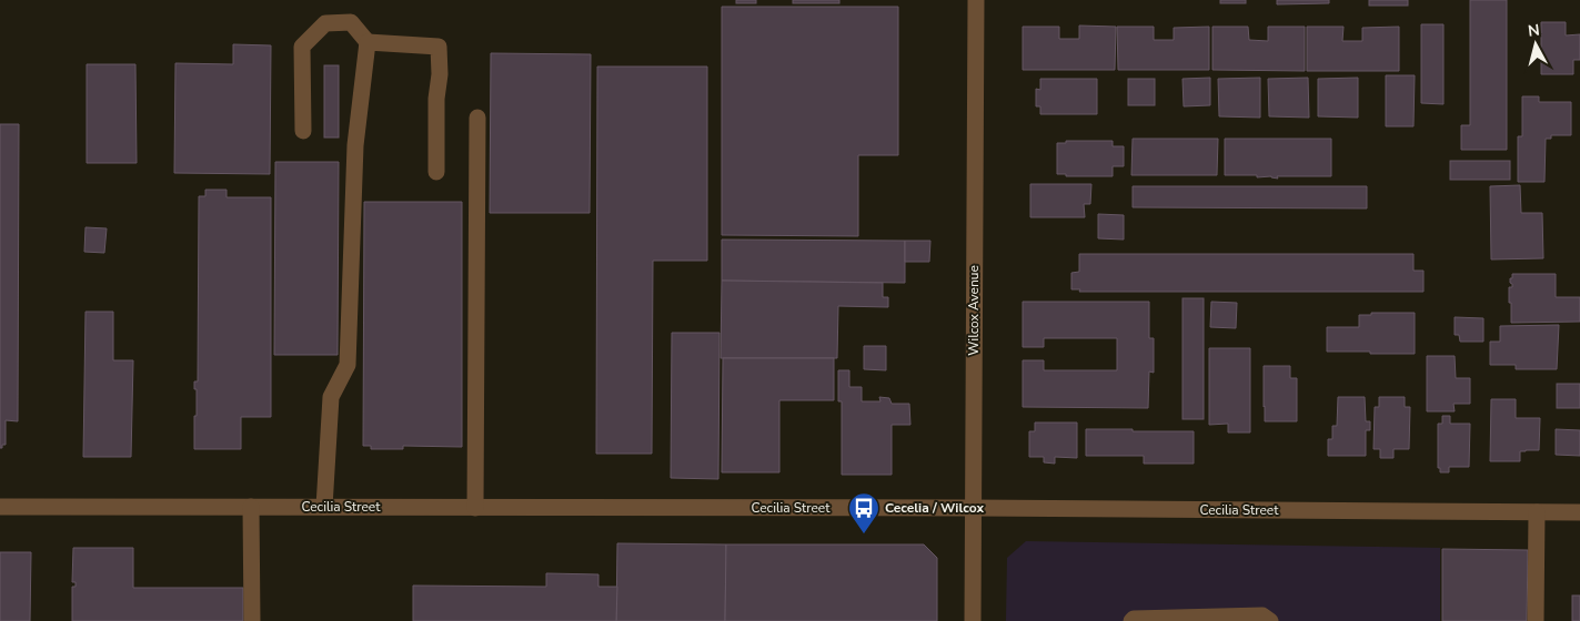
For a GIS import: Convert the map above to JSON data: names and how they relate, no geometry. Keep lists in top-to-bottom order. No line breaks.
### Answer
{"streets":{"street":["Wilcox Avenue","Cecilia Street"]},"crossings":[["Wilcox Avenue","Cecilia Street"]],"places":{"bus stop":["Cecelia / Wilcox"]},"north":"top"}
